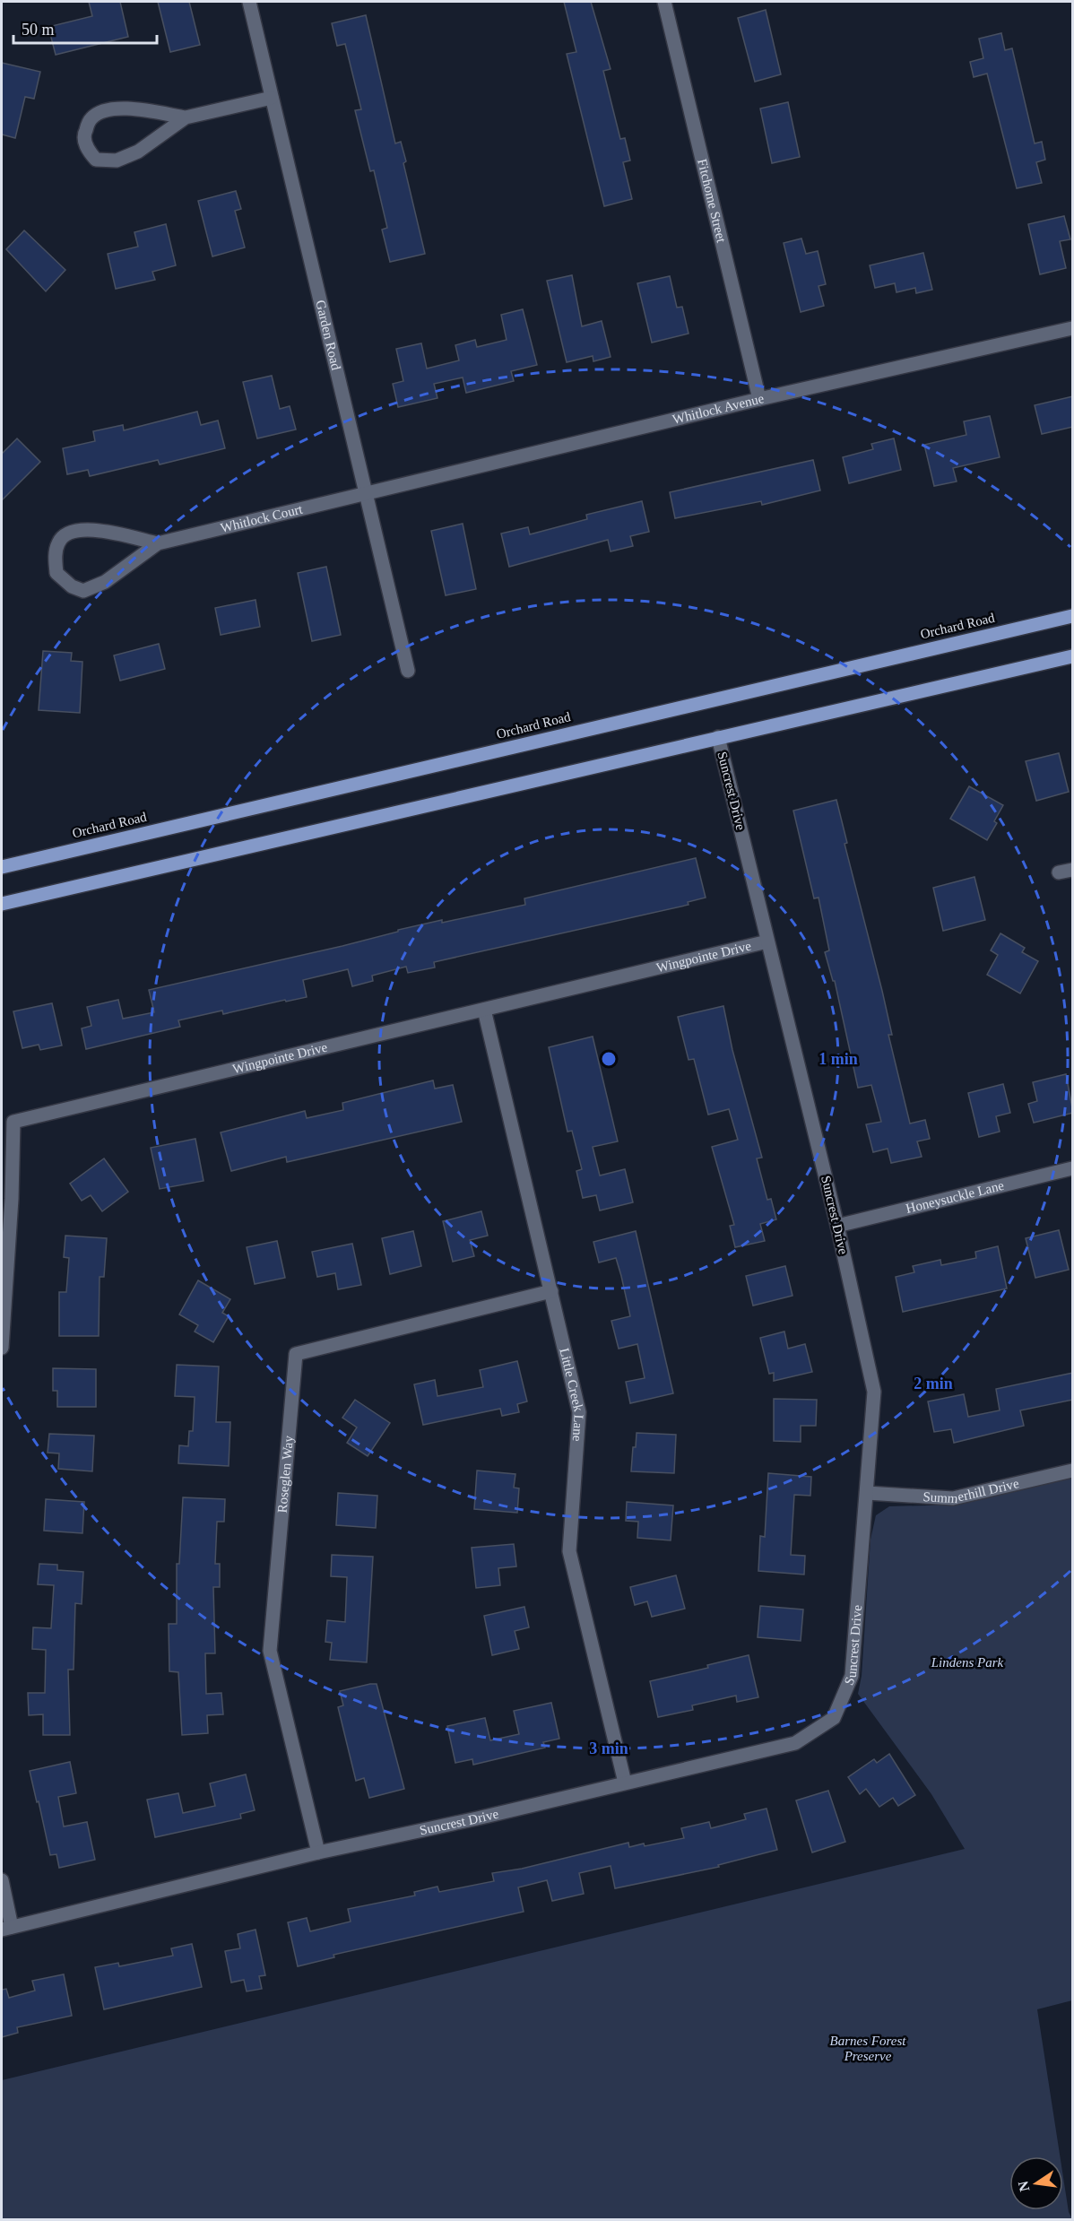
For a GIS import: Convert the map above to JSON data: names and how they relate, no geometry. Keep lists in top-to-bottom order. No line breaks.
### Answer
{"streets":{"main road":["Orchard Road"],"street":["Fitchome Street","Garden Road","Whitlock Avenue","Whitlock Court","Suncrest Drive","Wingpointe Drive","Honeysuckle Lane","Little Creek Lane","Roseglen Way","Summerhill Drive"]},"crossings":[["Fitchome Street","Whitlock Avenue"],["Garden Road","Whitlock Avenue"],["Garden Road","Whitlock Court"],["Whitlock Avenue","Whitlock Court"],["Suncrest Drive","Wingpointe Drive"],["Suncrest Drive","Honeysuckle Lane"],["Suncrest Drive","Little Creek Lane"],["Suncrest Drive","Roseglen Way"],["Suncrest Drive","Summerhill Drive"],["Wingpointe Drive","Little Creek Lane"],["Little Creek Lane","Roseglen Way"]],"parks":["Lindens Park","Barnes Forest Preserve"],"scale_bar":"50 m","north":"left","rings":["1 min","2 min","3 min"]}
